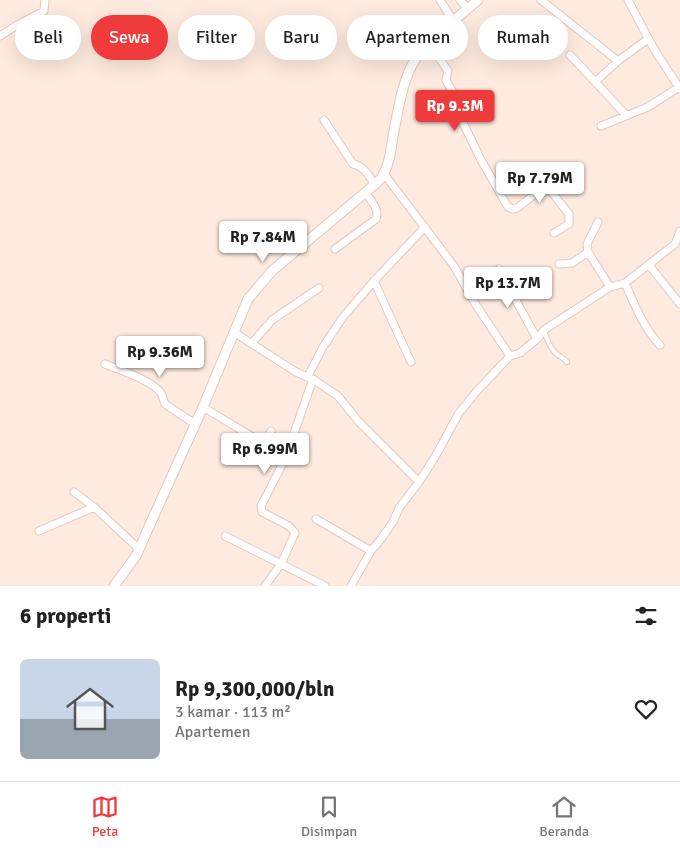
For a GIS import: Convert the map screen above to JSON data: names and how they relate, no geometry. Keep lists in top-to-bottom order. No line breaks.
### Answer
{"page":{"chip":["Beli","Sewa","Filter","Baru","Apartemen","Rumah"],"price":["Rp 9.3M","Rp 7.79M","Rp 7.84M","Rp 13.7M","Rp 9.36M","Rp 6.99M"],"heading":"6 properti","list":[{"name":"Rp 9,300,000/bln","note":"3 kamar · 113 m² · Apartemen"}],"tabs":["Peta","Disimpan","Beranda"]}}
